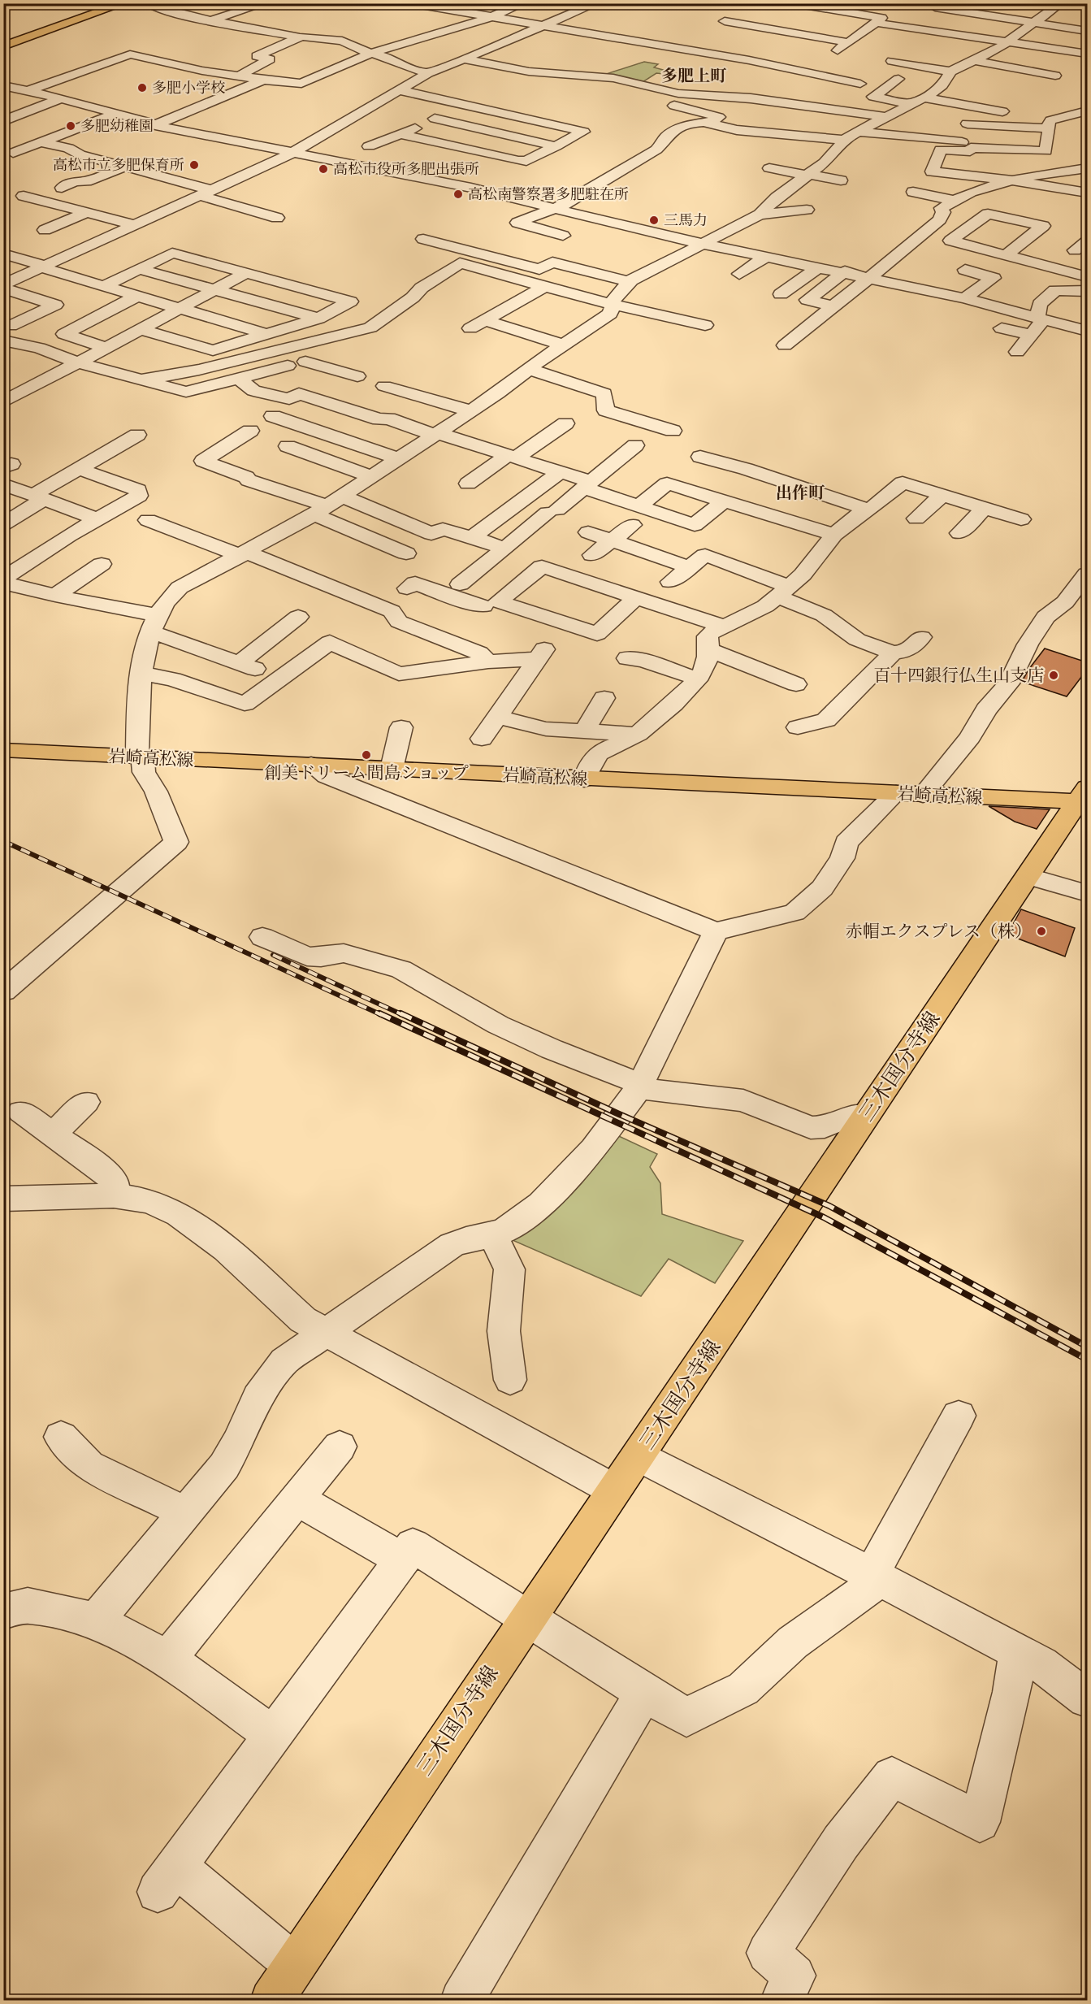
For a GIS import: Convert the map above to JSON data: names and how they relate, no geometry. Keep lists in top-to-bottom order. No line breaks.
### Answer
{"streets":{"main road":["岩崎高松線","三木国分寺線"]},"crossings":[["岩崎高松線","三木国分寺線"]],"districts":["多肥上町","出作町"],"places":["多肥小学校","多肥幼稚園","高松市立多肥保育所","高松市役所多肥出張所","高松南警察署多肥駐在所","三馬力","百十四銀行仏生山支店","創美ドリーム間島ショップ","赤帽エクスプレス（株）"]}
